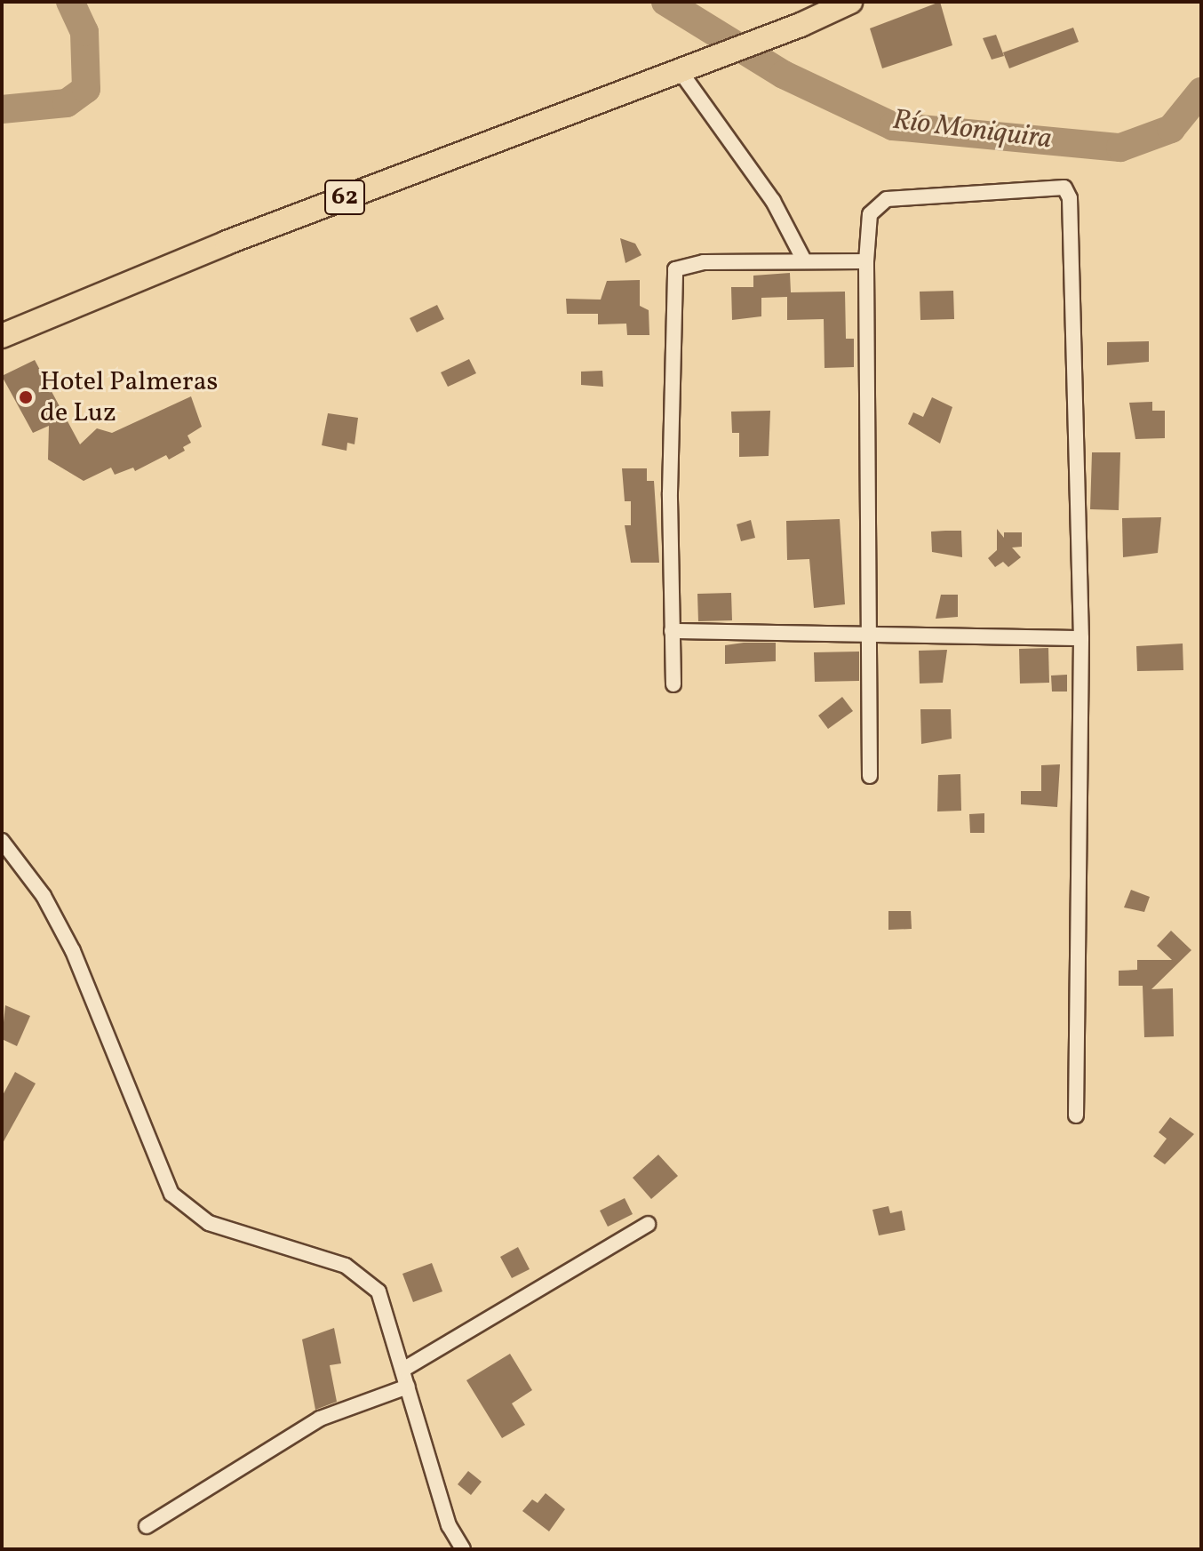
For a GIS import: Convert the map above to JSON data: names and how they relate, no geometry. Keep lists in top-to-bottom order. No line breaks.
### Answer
{"streets":{"main road":["62"]},"water":["Río Moniquira"],"places":["Hotel Palmeras de Luz"]}
